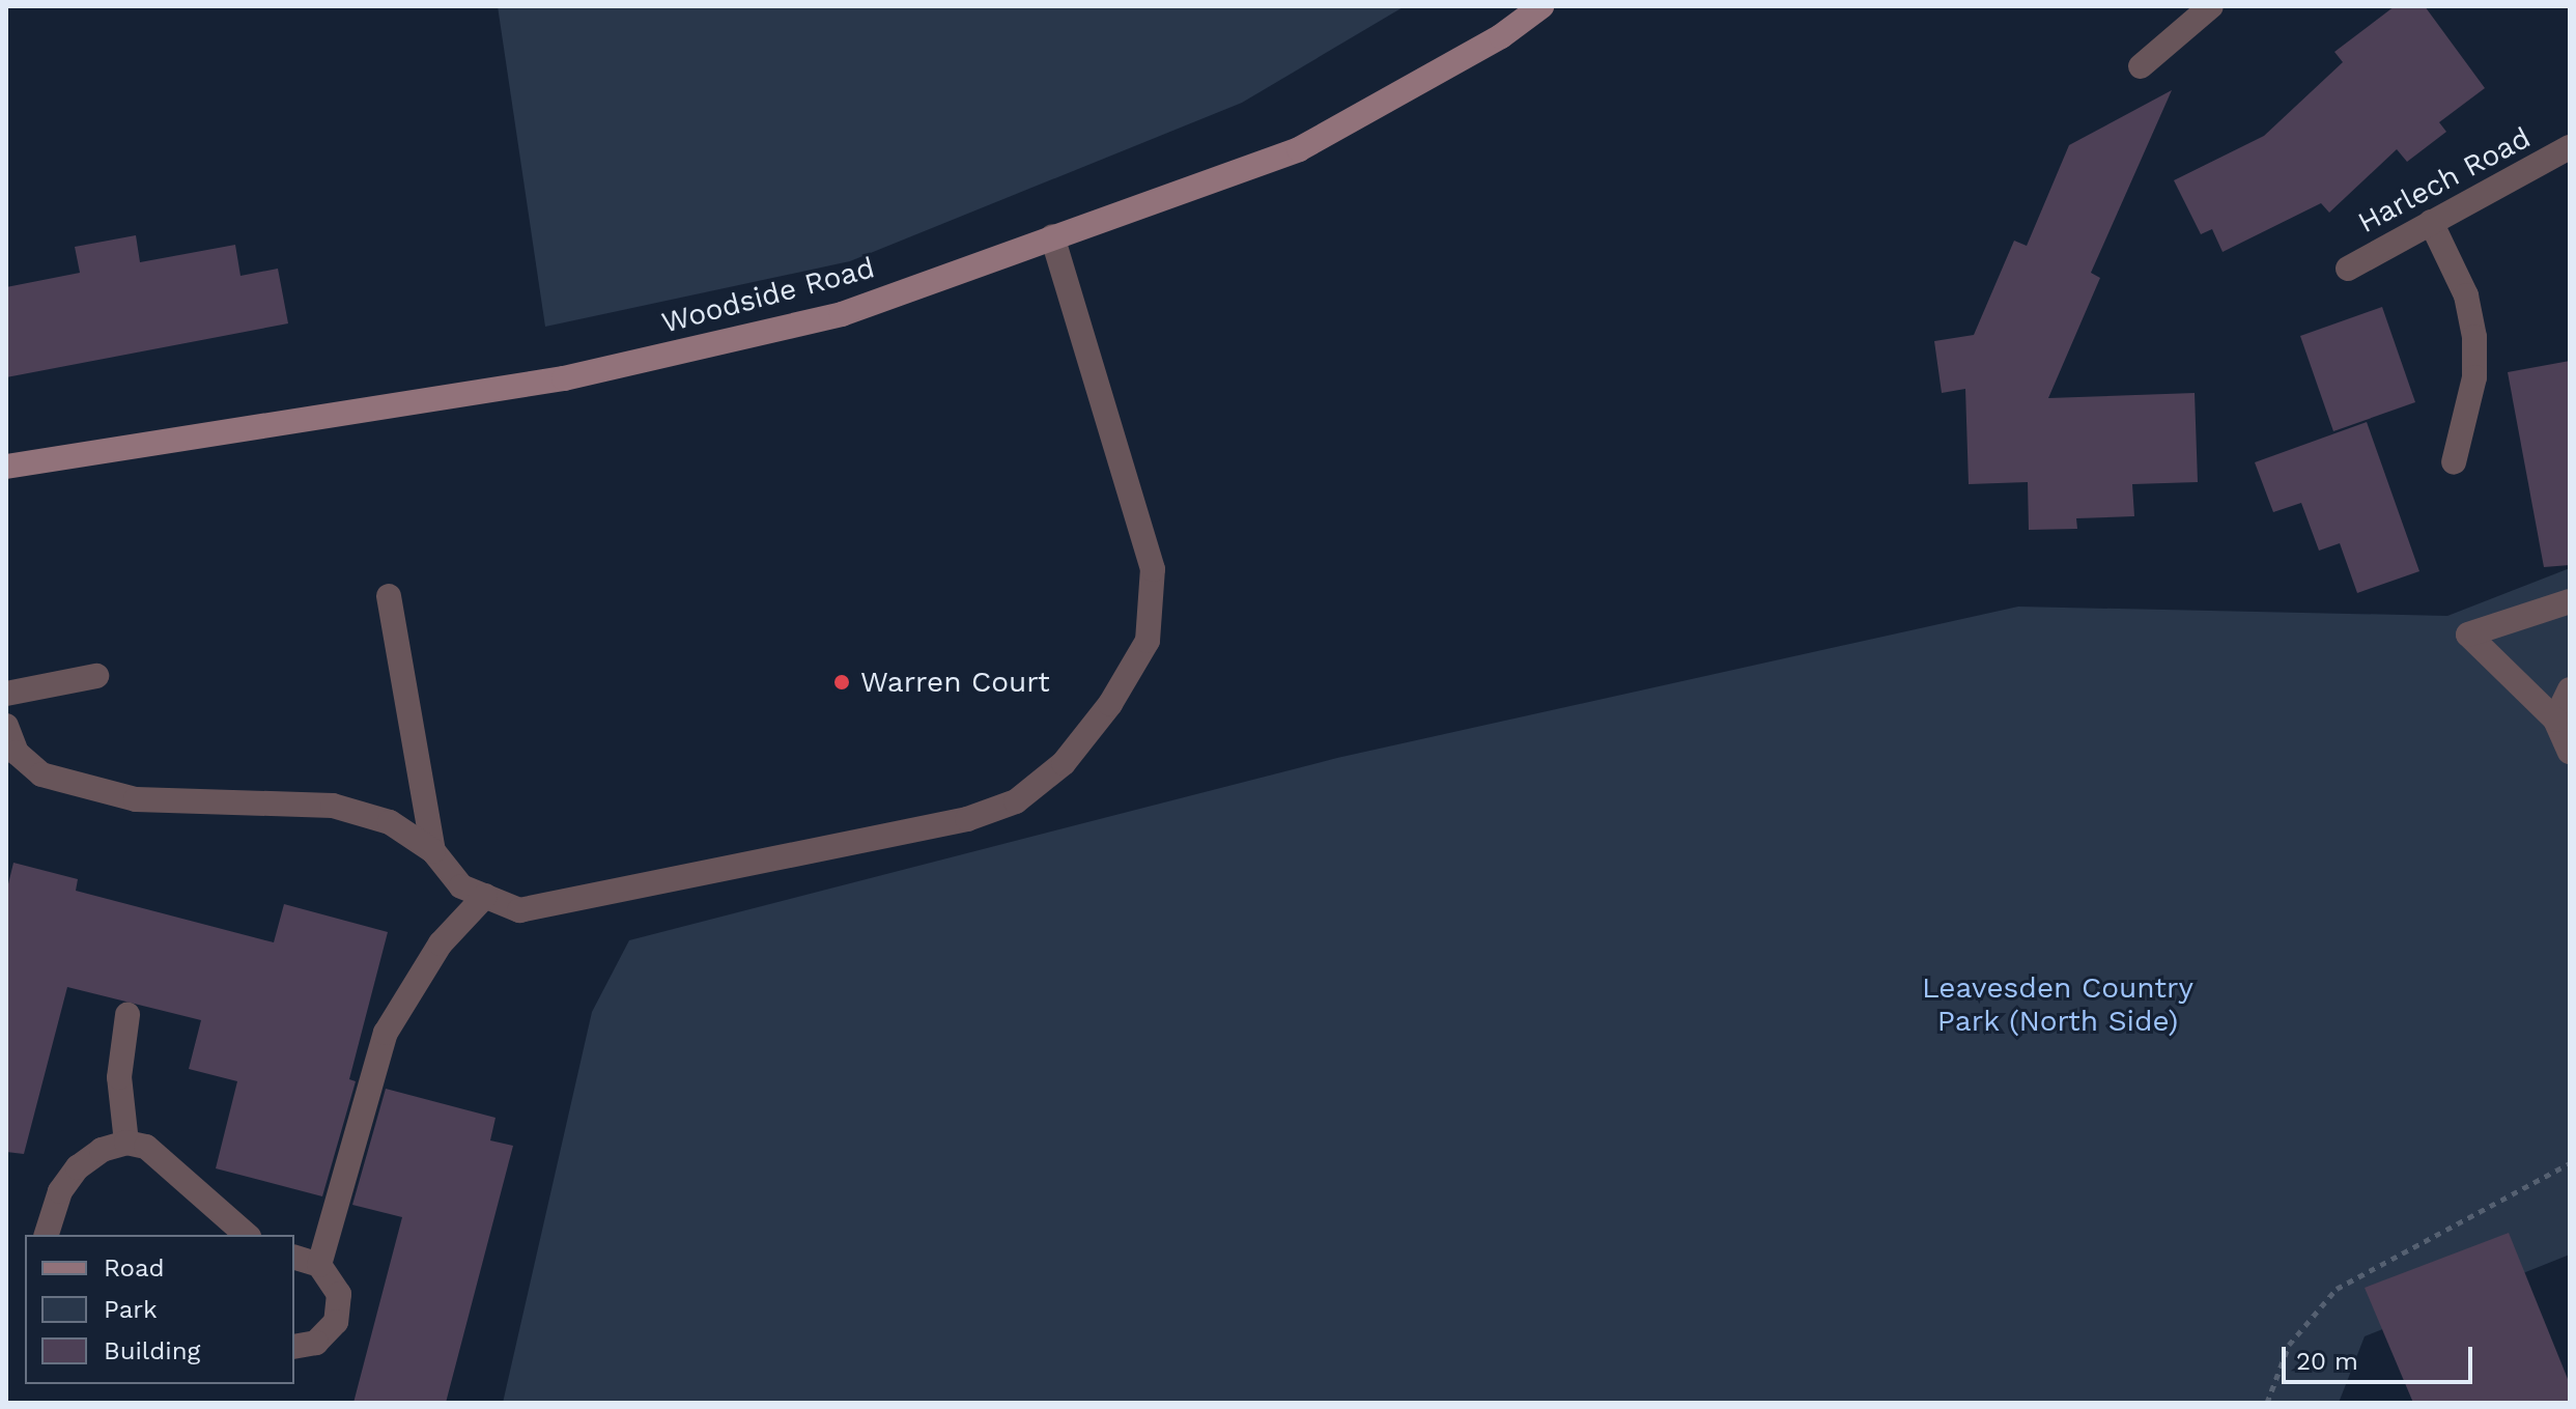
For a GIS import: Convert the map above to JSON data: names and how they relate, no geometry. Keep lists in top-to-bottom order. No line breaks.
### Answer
{"streets":{"street":["Harlech Road","Woodside Road"]},"parks":["Leavesden Country Park (North Side)"],"places":["Warren Court"],"legend":["Road","Park","Building"],"scale_bar":"20 m"}
